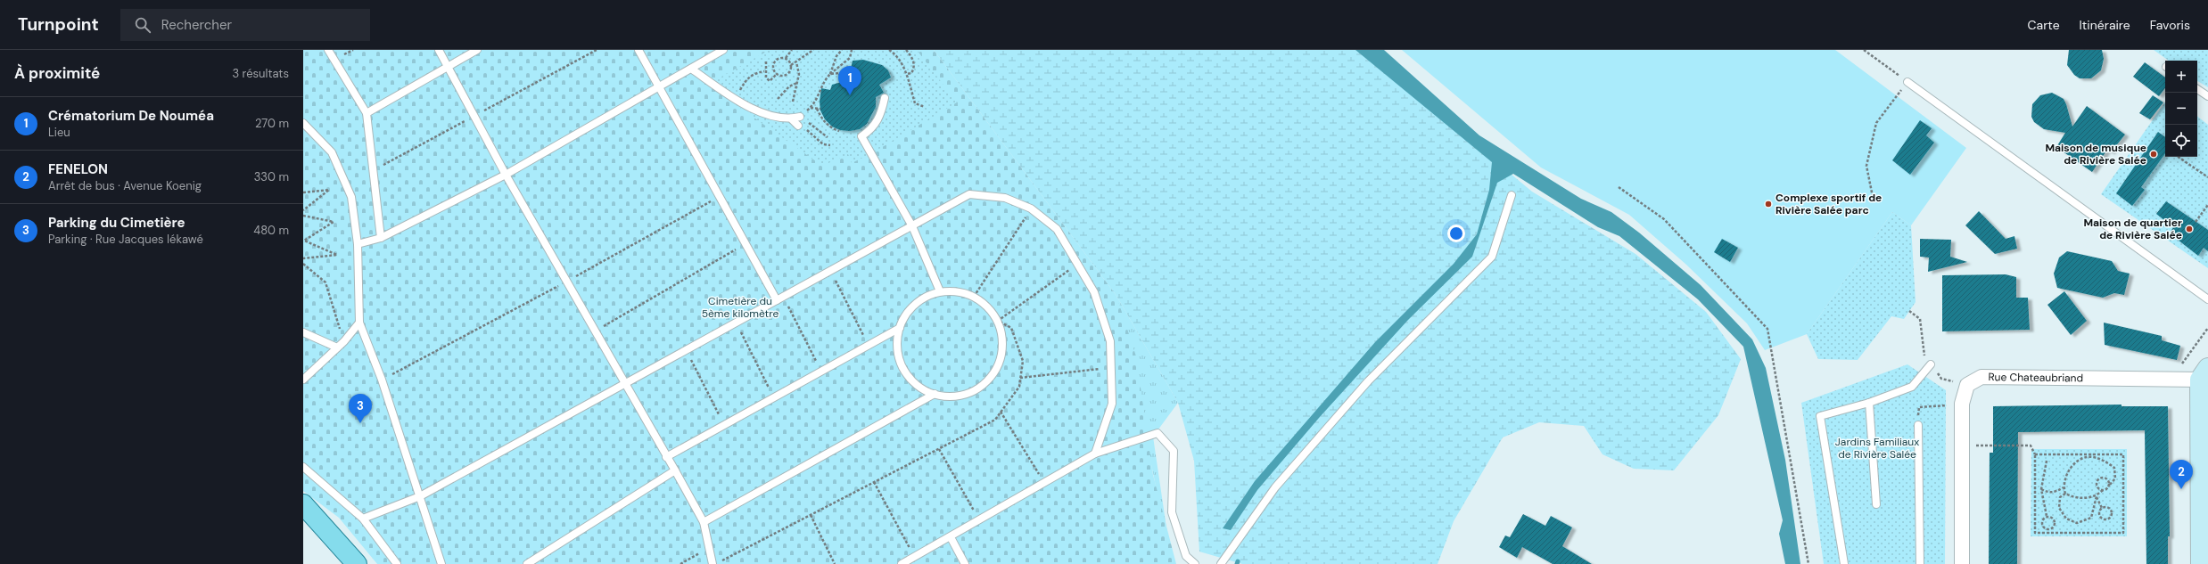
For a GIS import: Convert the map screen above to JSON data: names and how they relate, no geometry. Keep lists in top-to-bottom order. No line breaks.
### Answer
{"streets":{"street":["Rue Chateaubriand"]},"parks":["Cimetière du 5ème kilomètre","Jardins Familiaux de Rivière Salée"],"places":["Maison de musique de Rivière Salée","Complexe sportif de Rivière Salée parc","Maison de quartier de Rivière Salée"],"page":{"header":"Turnpoint","search":"Rechercher","nav":["Carte","Itinéraire","Favoris"],"heading":["À proximité","3 résultats"],"map_buttons":["+","−"],"pins":["1","3","2"],"list":[{"mark":"1","name":"Crématorium De Nouméa","note":"Lieu","value":"270 m"},{"mark":"2","name":"FENELON","note":"Arrêt de bus · Avenue Koenig","value":"330 m"},{"mark":"3","name":"Parking du Cimetière","note":"Parking · Rue Jacques Iékawé","value":"480 m"}]}}
